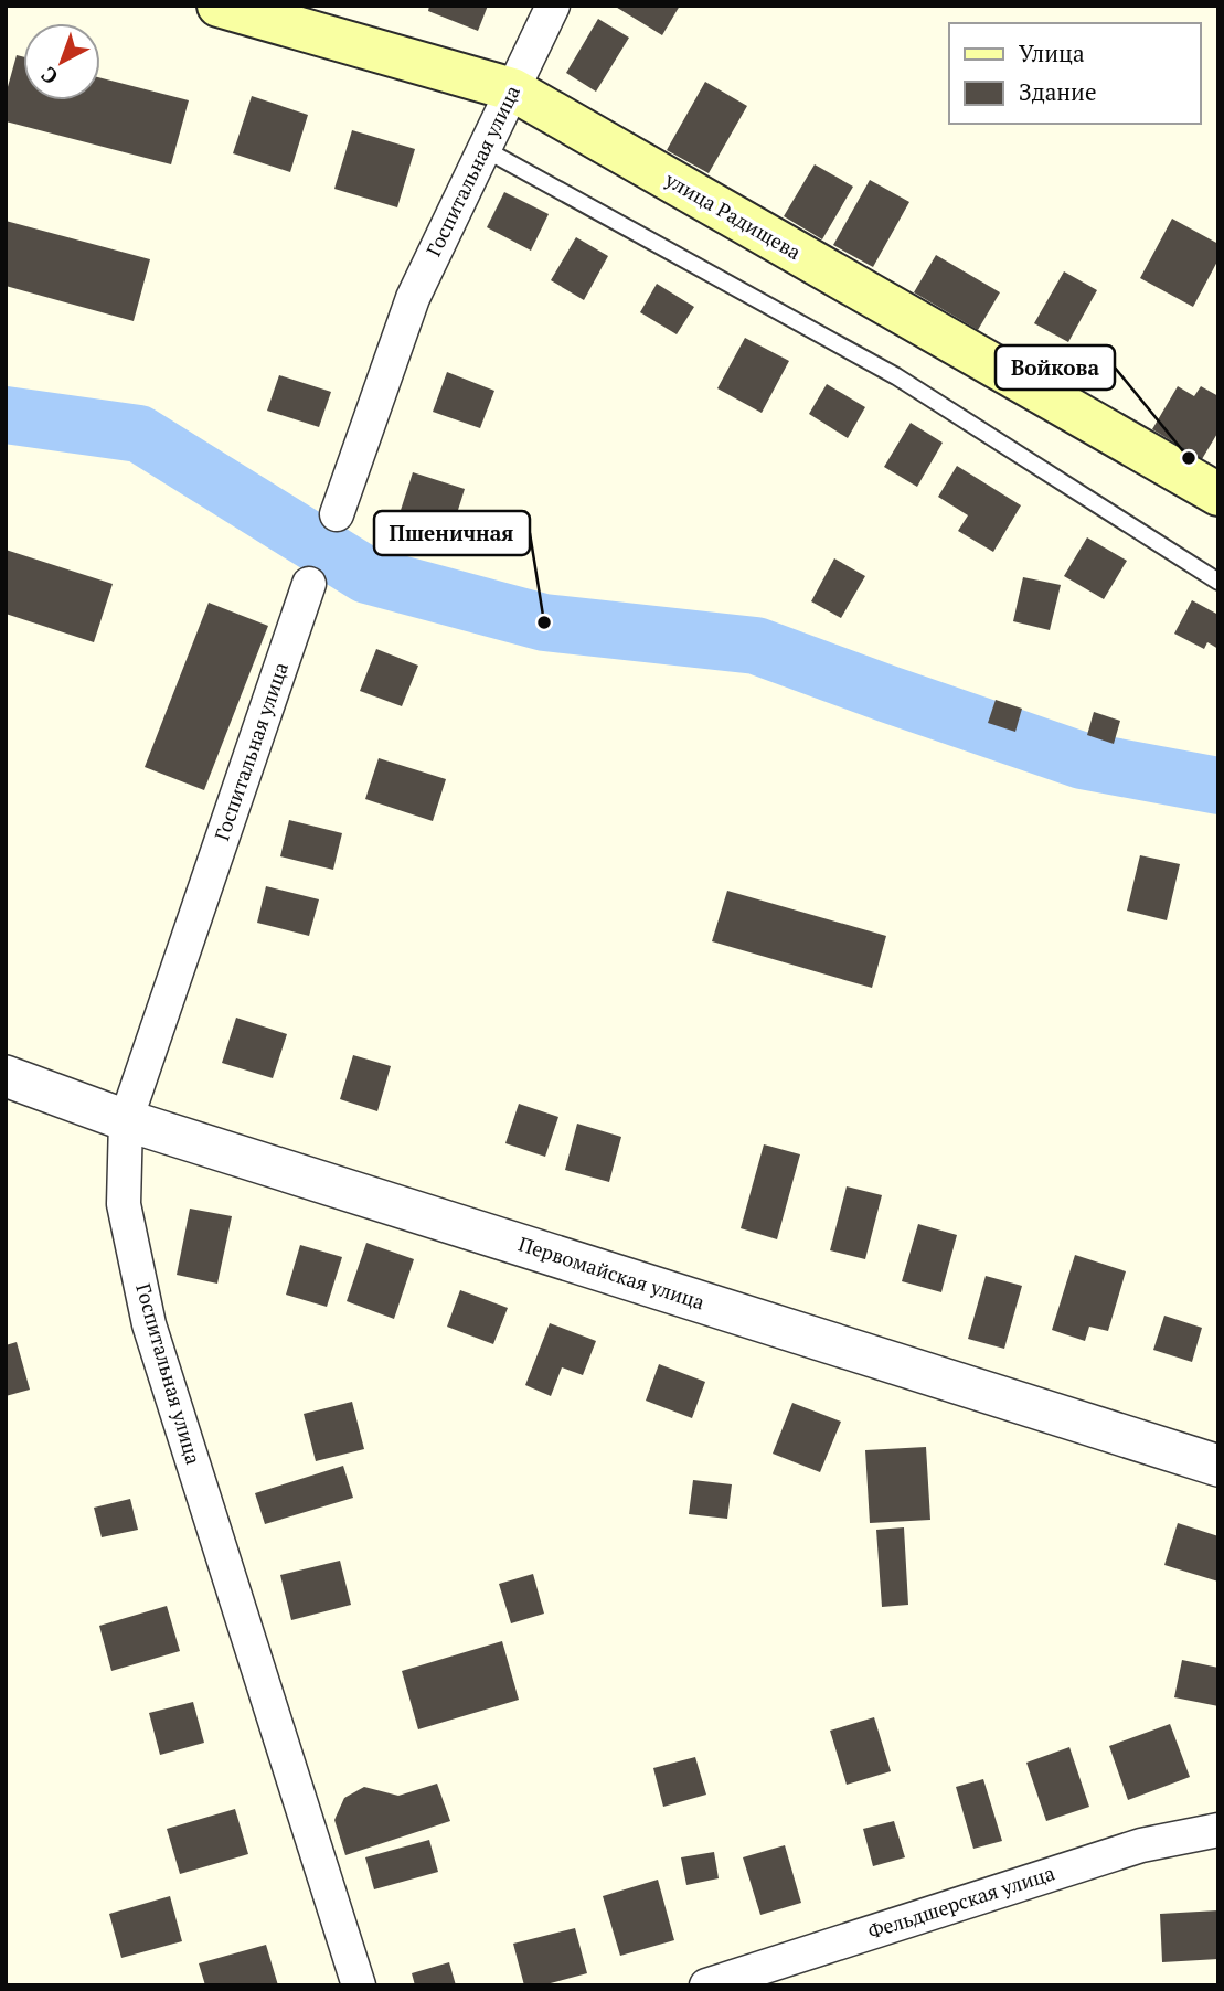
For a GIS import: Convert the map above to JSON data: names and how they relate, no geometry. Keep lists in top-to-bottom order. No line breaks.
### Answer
{"streets":{"main road":["улица Радищева"],"street":["Госпитальная улица","Первомайская улица","Фельдшерская улица"]},"crossings":[["Госпитальная улица","улица Радищева"],["Госпитальная улица","Первомайская улица"]],"places":["Войкова","Пшеничная"],"legend":["Улица","Здание"],"north":"bottom left"}
